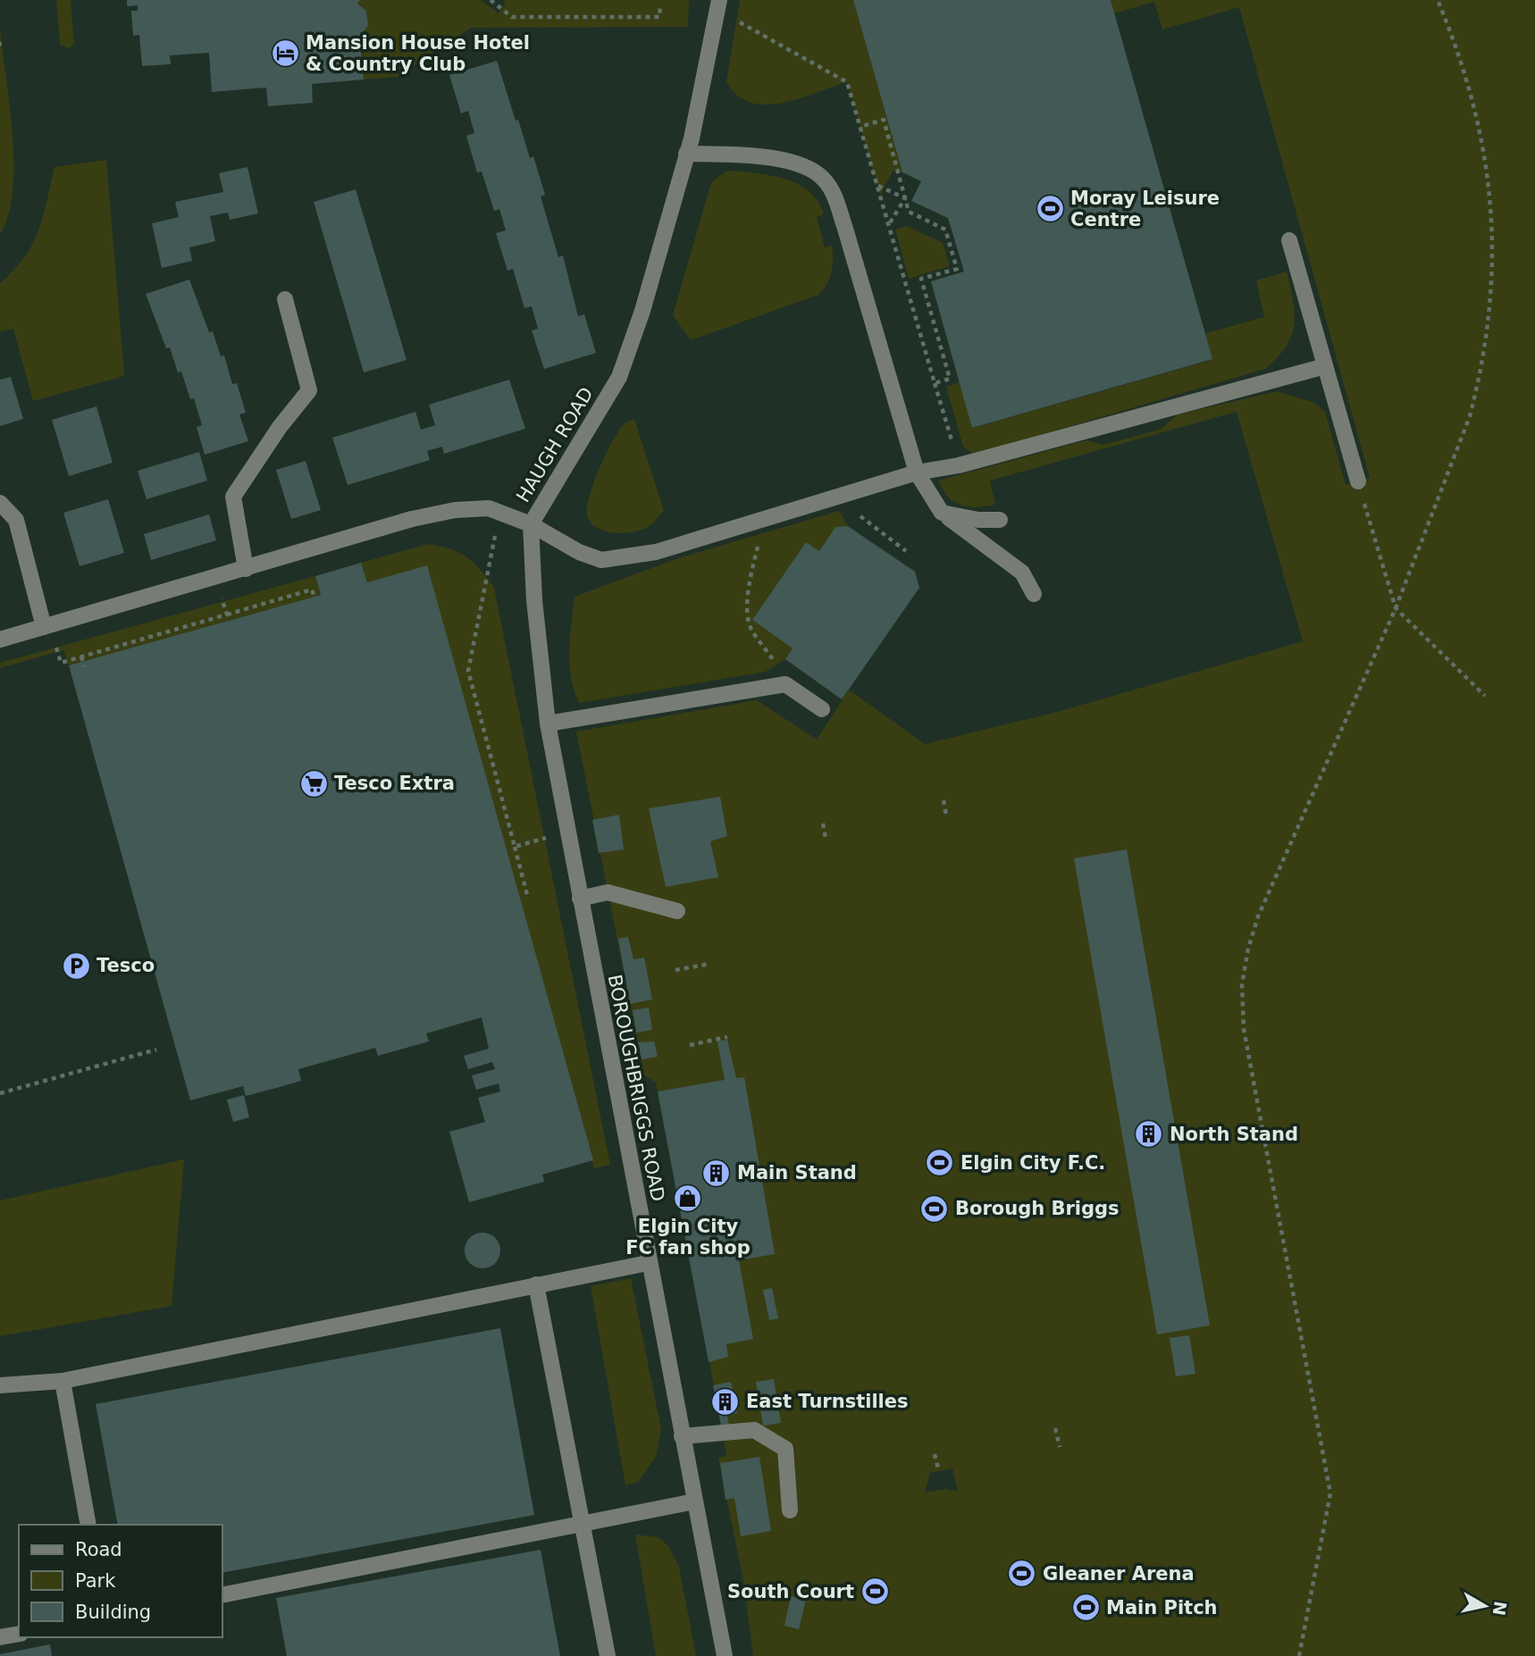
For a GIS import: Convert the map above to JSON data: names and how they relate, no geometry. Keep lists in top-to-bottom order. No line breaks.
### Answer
{"streets":{"street":["HAUGH ROAD","BOROUGHBRIGGS ROAD"]},"crossings":[["HAUGH ROAD","BOROUGHBRIGGS ROAD"]],"places":{"hotel":["Mansion House Hotel & Country Club"],"sports":["Moray Leisure Centre","Elgin City F.C.","Borough Briggs","Gleaner Arena","South Court","Main Pitch"],"supermarket":["Tesco Extra"],"parking":["Tesco"],"building":["North Stand","Main Stand","East Turnstilles"],"shop":["Elgin City FC fan shop"]},"legend":["Road","Park","Building"],"north":"right"}
